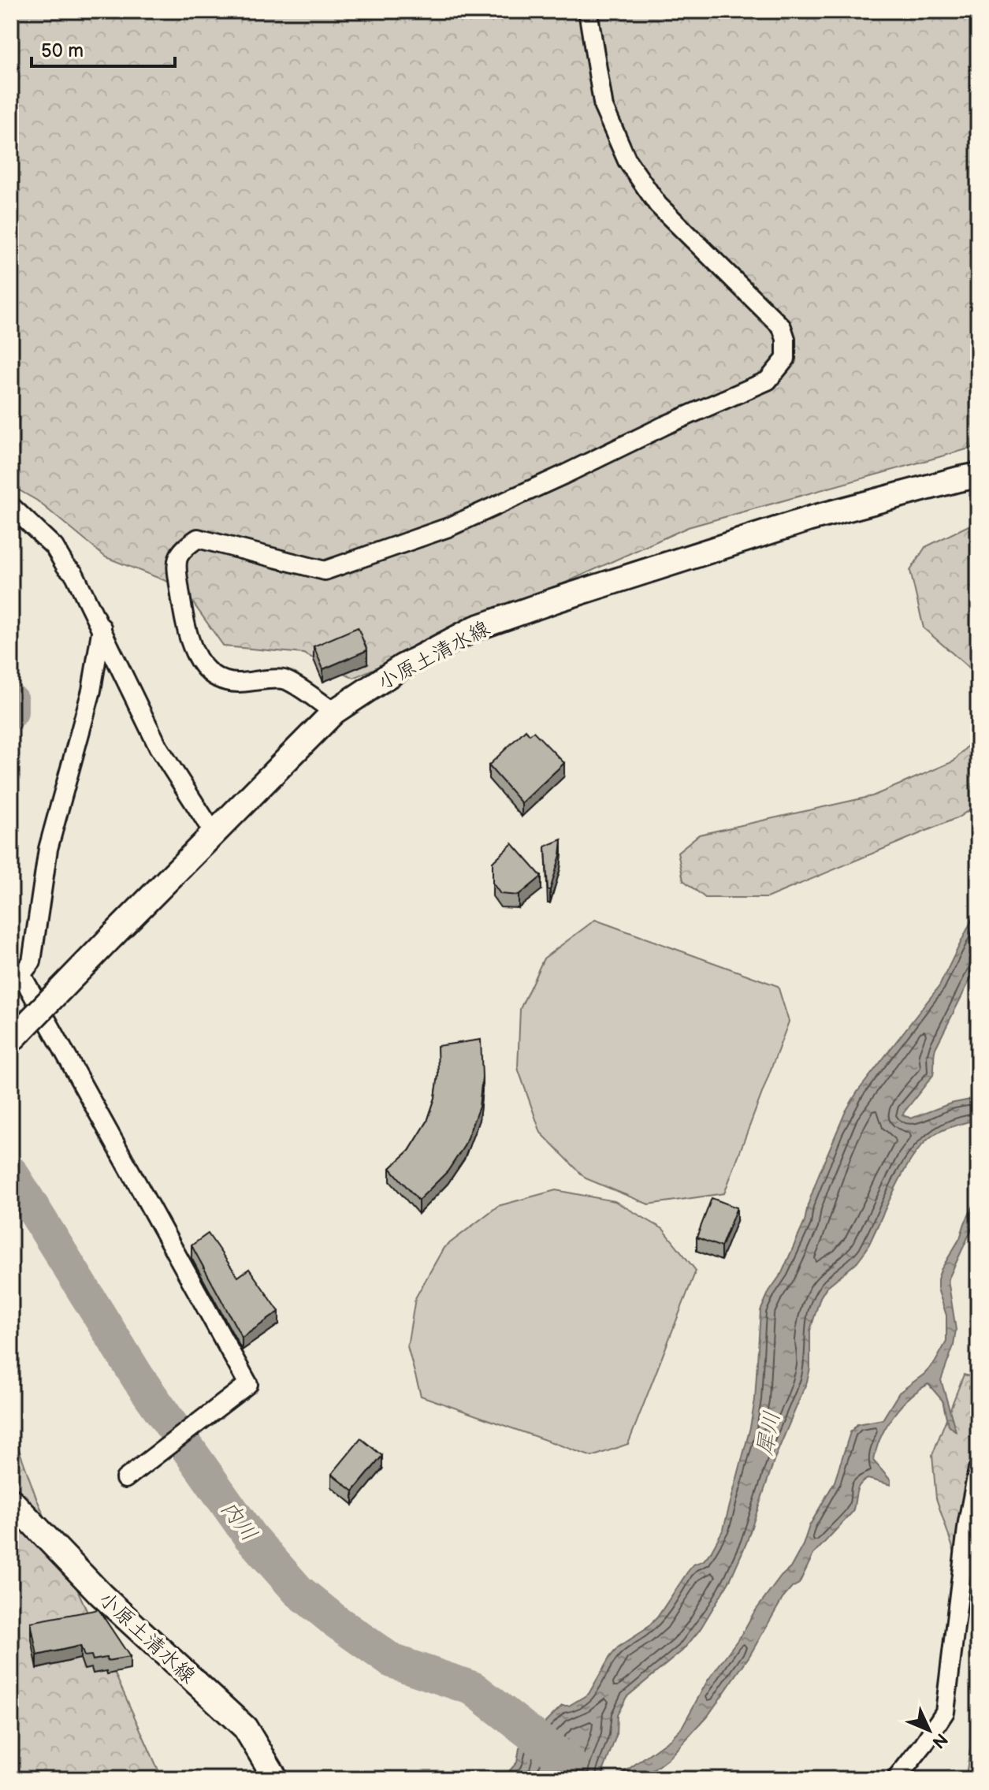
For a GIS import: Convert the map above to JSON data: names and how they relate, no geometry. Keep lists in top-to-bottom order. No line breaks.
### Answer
{"streets":{"main road":["小原土清水線"]},"water":["犀川","内川"],"scale_bar":"50 m","north":"bottom right"}
